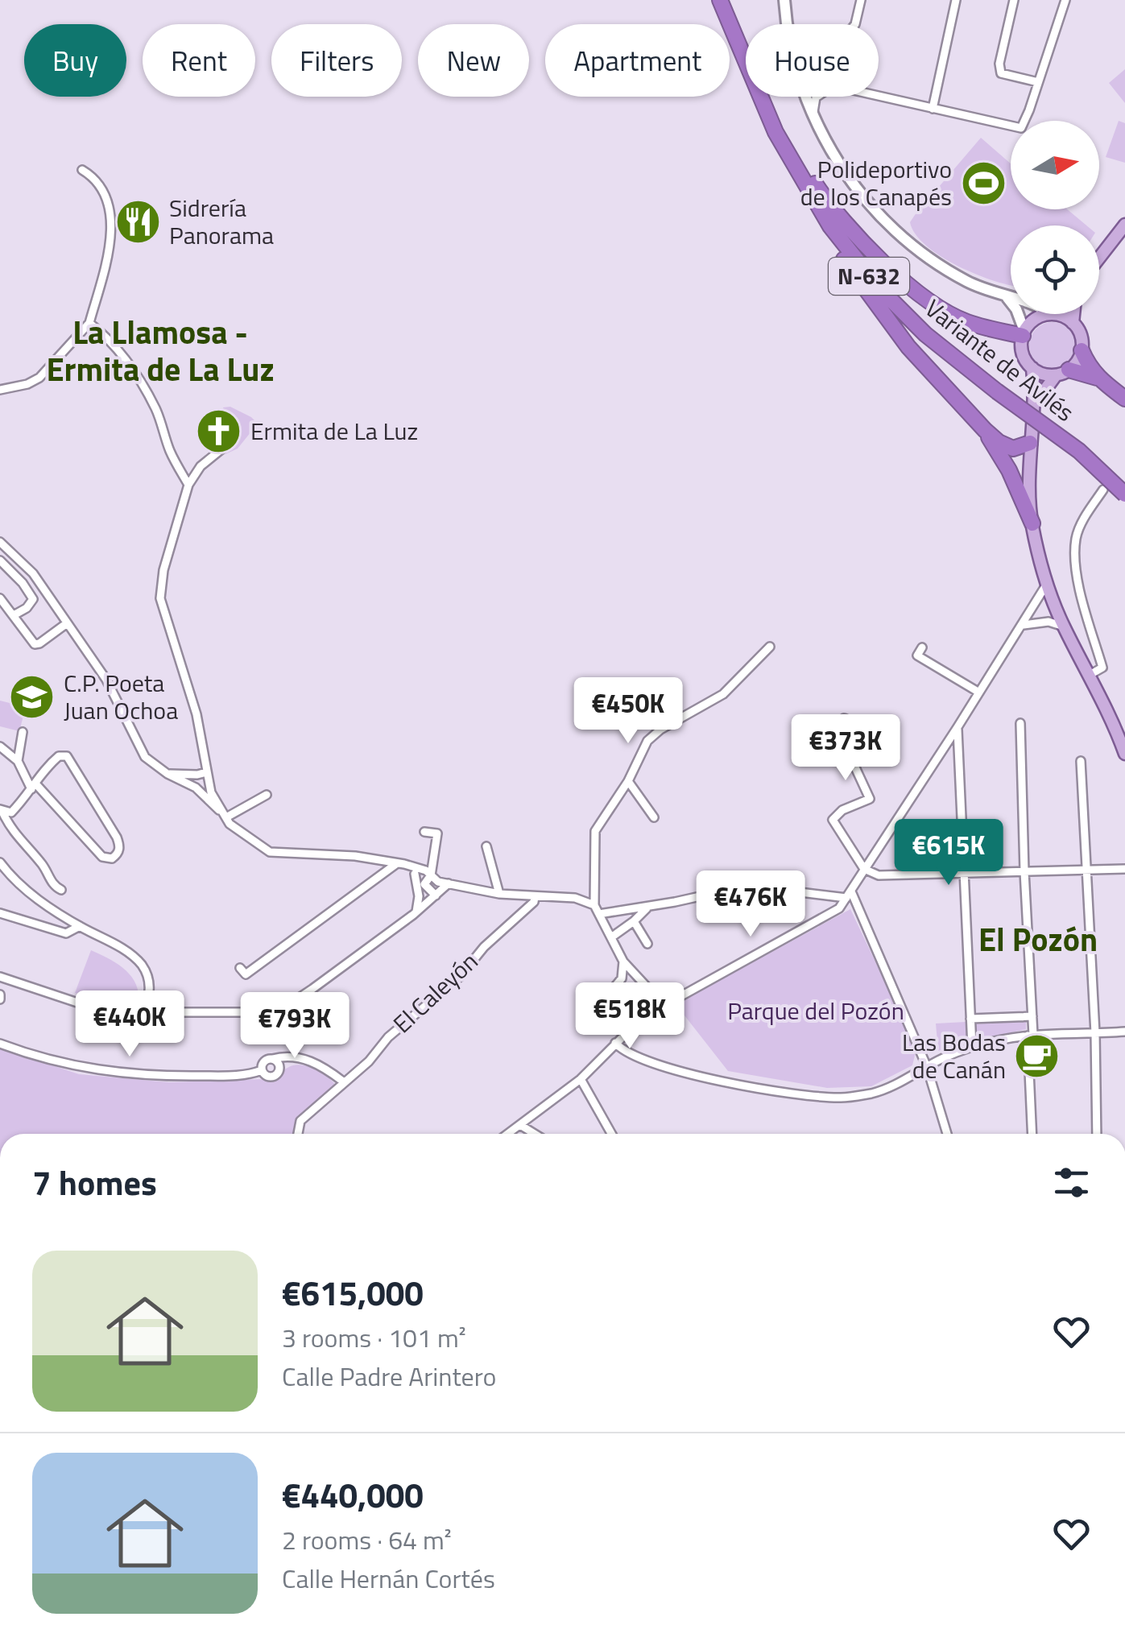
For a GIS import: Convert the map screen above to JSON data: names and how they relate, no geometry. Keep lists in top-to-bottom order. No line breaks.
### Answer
{"streets":{"highway":["N-632","Variante de Avilés"],"street":["El Caleyón"]},"districts":["La Llamosa - Ermita de La Luz","El Pozón"],"parks":["Parque del Pozón"],"places":{"sports":["Polideportivo de los Canapés"],"restaurant":["Sidrería Panorama"],"church":["Ermita de La Luz"],"school or university":["C.P. Poeta Juan Ochoa"],"cafe":["Las Bodas de Canán"]},"north":"right","page":{"chip":["Buy","Rent","Filters","New","Apartment","House"],"price":["€450K","€373K","€615K","€476K","€518K","€440K","€793K"],"heading":"7 homes","list":[{"name":"€615,000","note":"3 rooms · 101 m² · Calle Padre Arintero"},{"name":"€440,000","note":"2 rooms · 64 m² · Calle Hernán Cortés"}]}}
